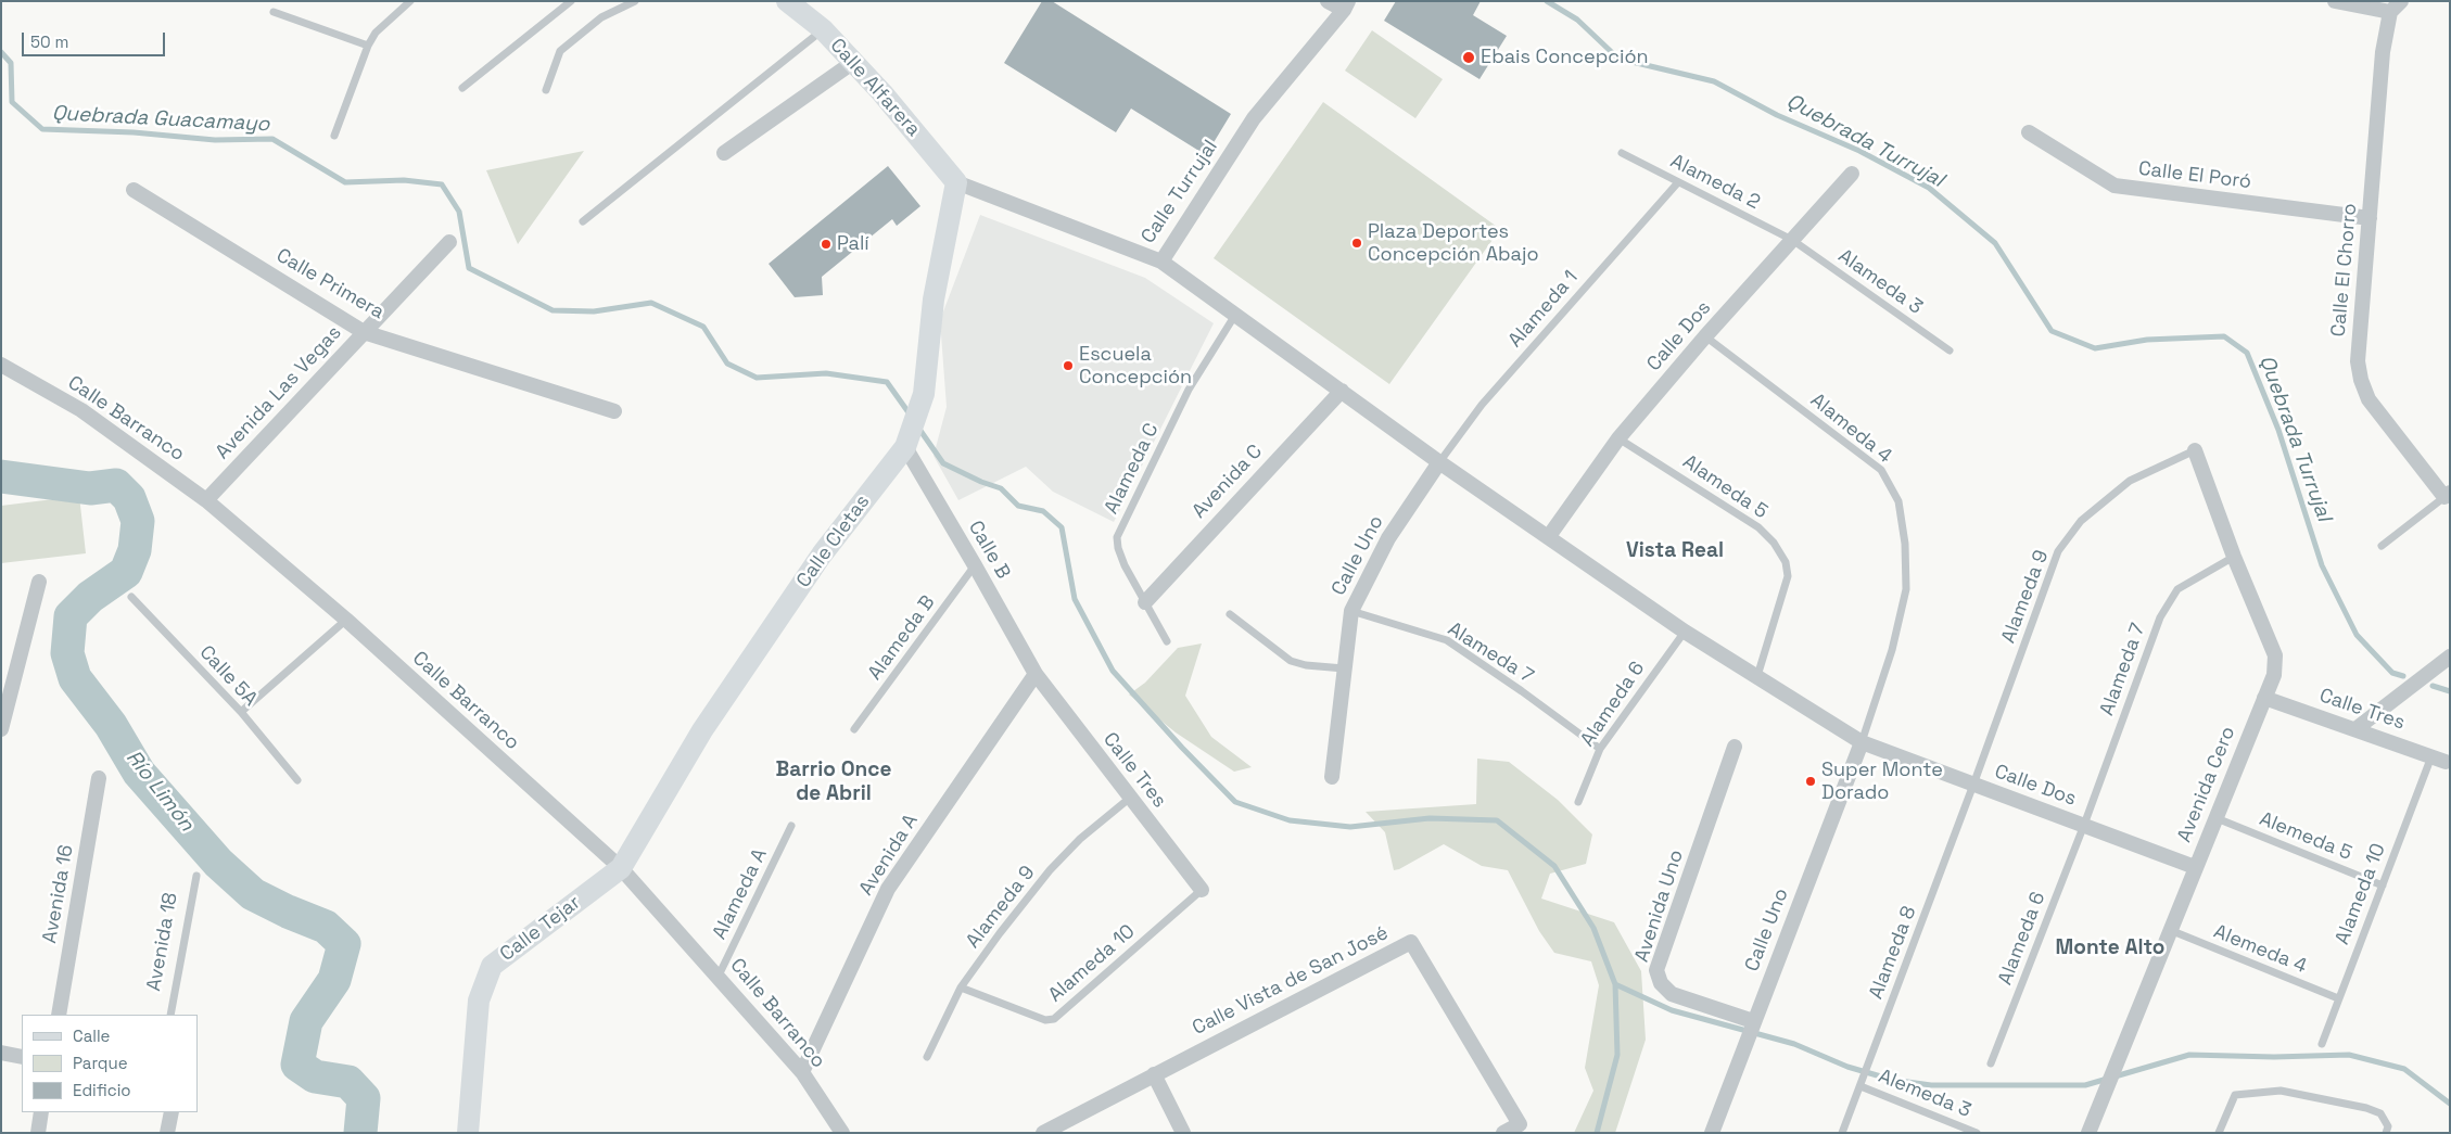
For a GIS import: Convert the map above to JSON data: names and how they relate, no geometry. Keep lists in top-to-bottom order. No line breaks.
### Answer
{"streets":{"street":["Calle Alfarera","Calle El Poró","Calle Turrujal","Calle El Chorro","Calle Primera","Calle Dos","Avenida Las Vegas","Calle Barranco","Avenida C","Calle Cletas","Calle B","Calle Uno","Calle Tres","Avenida Cero","Avenida A","Avenida 16","Avenida Uno","Calle Tejar","Calle Vista de San José"],"lane":["Alameda 2","Alameda 3","Alameda 1","Alameda 4","Alameda C","Alameda 5","Alameda 9","Alameda B","Alameda 7","Calle 5A","Alameda 6","Alemeda 5","Alameda A","Alameda 10","Avenida 18","Alemeda 4","Alameda 8","Alemeda 3"]},"crossings":[["Calle Alfarera","Calle Turrujal"],["Calle Alfarera","Calle Cletas"],["Calle El Poró","Calle El Chorro"],["Alameda 2","Alameda 3"],["Alameda 2","Alameda 1"],["Alameda 2","Calle Dos"],["Calle Turrujal","Calle Dos"],["Calle Turrujal","Calle Cletas"],["Alameda 3","Calle Dos"],["Calle Primera","Avenida Las Vegas"],["Alameda 1","Calle Dos"],["Alameda 1","Calle Uno"],["Calle Dos","Alameda 4"],["Calle Dos","Alameda C"],["Calle Dos","Avenida C"],["Calle Dos","Alameda 5"],["Calle Dos","Calle Uno"],["Calle Dos","Alameda 9"],["Calle Dos","Alameda 7"],["Calle Dos","Alameda 6"],["Calle Dos","Avenida Cero"],["Calle Dos","Alameda 8"],["Avenida Las Vegas","Calle Barranco"],["Calle Barranco","Calle Cletas"],["Calle Barranco","Avenida A"],["Calle Barranco","Alameda A"],["Calle Barranco","Calle Tejar"],["Alameda 4","Calle Uno"],["Alameda C","Avenida C"],["Calle Cletas","Calle B"],["Calle Cletas","Calle Tejar"],["Calle B","Alameda B"],["Calle B","Calle Tres"],["Calle B","Avenida A"],["Calle Uno","Alameda 7"],["Calle Uno","Avenida Uno"],["Alameda 9","Calle Tres"],["Alameda 9","Avenida Cero"],["Alameda 9","Alameda 10"],["Alameda 9","Alameda 8"],["Alameda 7","Alameda 6"],["Alameda 7","Avenida Cero"],["Calle Tres","Avenida Cero"],["Calle Tres","Avenida A"],["Calle Tres","Alameda 10"],["Avenida Cero","Alemeda 5"],["Avenida Cero","Alemeda 4"],["Alemeda 5","Alameda 10"],["Alameda 10","Alemeda 4"],["Alameda 8","Alemeda 3"]],"districts":["Vista Real","Barrio Once de Abril","Monte Alto"],"water":["Quebrada Guacamayo","Quebrada Turrujal","Río Limón"],"places":["Ebais Concepción","Plaza Deportes Concepción Abajo","Palí","Escuela Concepción","Super Monte Dorado"],"legend":["Calle","Parque","Edificio"],"scale_bar":"50 m"}
